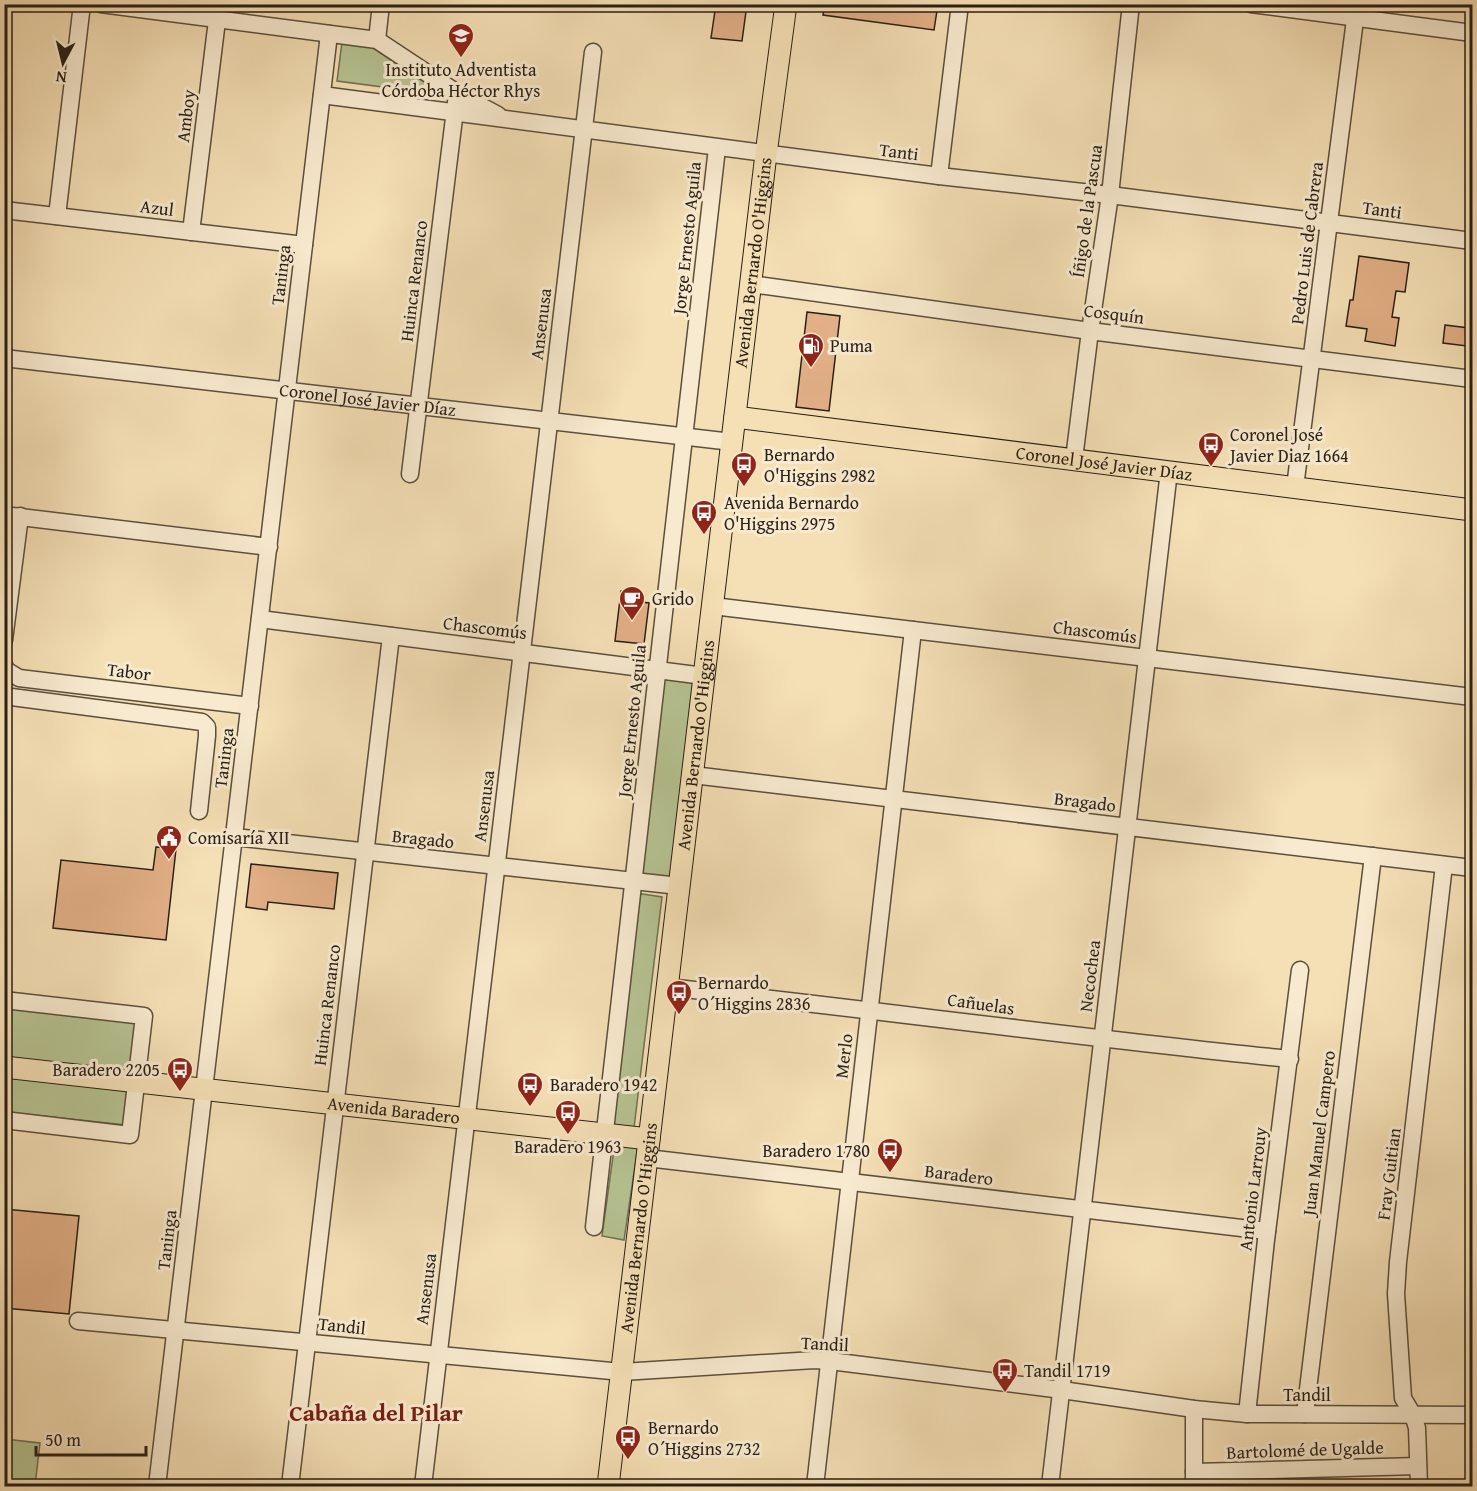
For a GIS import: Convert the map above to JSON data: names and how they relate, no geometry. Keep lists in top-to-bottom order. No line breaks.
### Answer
{"streets":{"main road":["Avenida Bernardo O'Higgins","Coronel José Javier Díaz","Avenida Baradero"],"street":["Amboy","Tanti","Azul","Íñigo de la Pascua","Jorge Ernesto Aguila","Pedro Luis de Cabrera","Taninga","Huinca Renanco","Cosquín","Ansenusa","Chascomús","Tabor","Bragado","Necochea","Cañuelas","Merlo","Juan Manuel Campero","Fray Guitian","Baradero","Antonio Larrouy","Tandil","Bartolomé de Ugalde"]},"crossings":[["Amboy","Azul"],["Tanti","Íñigo de la Pascua"],["Tanti","Jorge Ernesto Aguila"],["Tanti","Pedro Luis de Cabrera"],["Tanti","Avenida Bernardo O'Higgins"],["Tanti","Taninga"],["Tanti","Huinca Renanco"],["Tanti","Ansenusa"],["Azul","Taninga"],["Íñigo de la Pascua","Cosquín"],["Íñigo de la Pascua","Coronel José Javier Díaz"],["Jorge Ernesto Aguila","Coronel José Javier Díaz"],["Jorge Ernesto Aguila","Chascomús"],["Jorge Ernesto Aguila","Bragado"],["Jorge Ernesto Aguila","Avenida Baradero"],["Pedro Luis de Cabrera","Cosquín"],["Pedro Luis de Cabrera","Coronel José Javier Díaz"],["Avenida Bernardo O'Higgins","Cosquín"],["Avenida Bernardo O'Higgins","Coronel José Javier Díaz"],["Avenida Bernardo O'Higgins","Chascomús"],["Avenida Bernardo O'Higgins","Bragado"],["Avenida Bernardo O'Higgins","Cañuelas"],["Avenida Bernardo O'Higgins","Avenida Baradero"],["Avenida Bernardo O'Higgins","Baradero"],["Avenida Bernardo O'Higgins","Tandil"],["Taninga","Coronel José Javier Díaz"],["Taninga","Chascomús"],["Taninga","Tabor"],["Taninga","Bragado"],["Taninga","Avenida Baradero"],["Taninga","Tandil"],["Huinca Renanco","Coronel José Javier Díaz"],["Huinca Renanco","Chascomús"],["Huinca Renanco","Bragado"],["Huinca Renanco","Avenida Baradero"],["Huinca Renanco","Tandil"],["Ansenusa","Coronel José Javier Díaz"],["Ansenusa","Chascomús"],["Ansenusa","Bragado"],["Ansenusa","Avenida Baradero"],["Ansenusa","Tandil"],["Coronel José Javier Díaz","Necochea"],["Chascomús","Necochea"],["Chascomús","Merlo"],["Bragado","Necochea"],["Bragado","Merlo"],["Bragado","Juan Manuel Campero"],["Bragado","Fray Guitian"],["Necochea","Cañuelas"],["Necochea","Baradero"],["Necochea","Tandil"],["Cañuelas","Merlo"],["Cañuelas","Antonio Larrouy"],["Merlo","Baradero"],["Merlo","Tandil"],["Avenida Baradero","Baradero"],["Juan Manuel Campero","Tandil"],["Fray Guitian","Tandil"],["Fray Guitian","Bartolomé de Ugalde"],["Baradero","Antonio Larrouy"],["Antonio Larrouy","Tandil"]],"districts":["Cabaña del Pilar"],"places":{"school or university":["Instituto Adventista Córdoba Héctor Rhys"],"fuel station":["Puma"],"bus stop":["Coronel José Javier Diaz 1664","Bernardo O'Higgins 2982","Avenida Bernardo O'Higgins 2975","Bernardo O´Higgins 2836","Baradero 2205","Baradero 1942","Baradero 1963","Baradero 1780","Tandil 1719","Bernardo O´Higgins 2732"],"cafe":["Grido"],"public building":["Comisaría XII"]},"scale_bar":"50 m","north":"bottom"}
